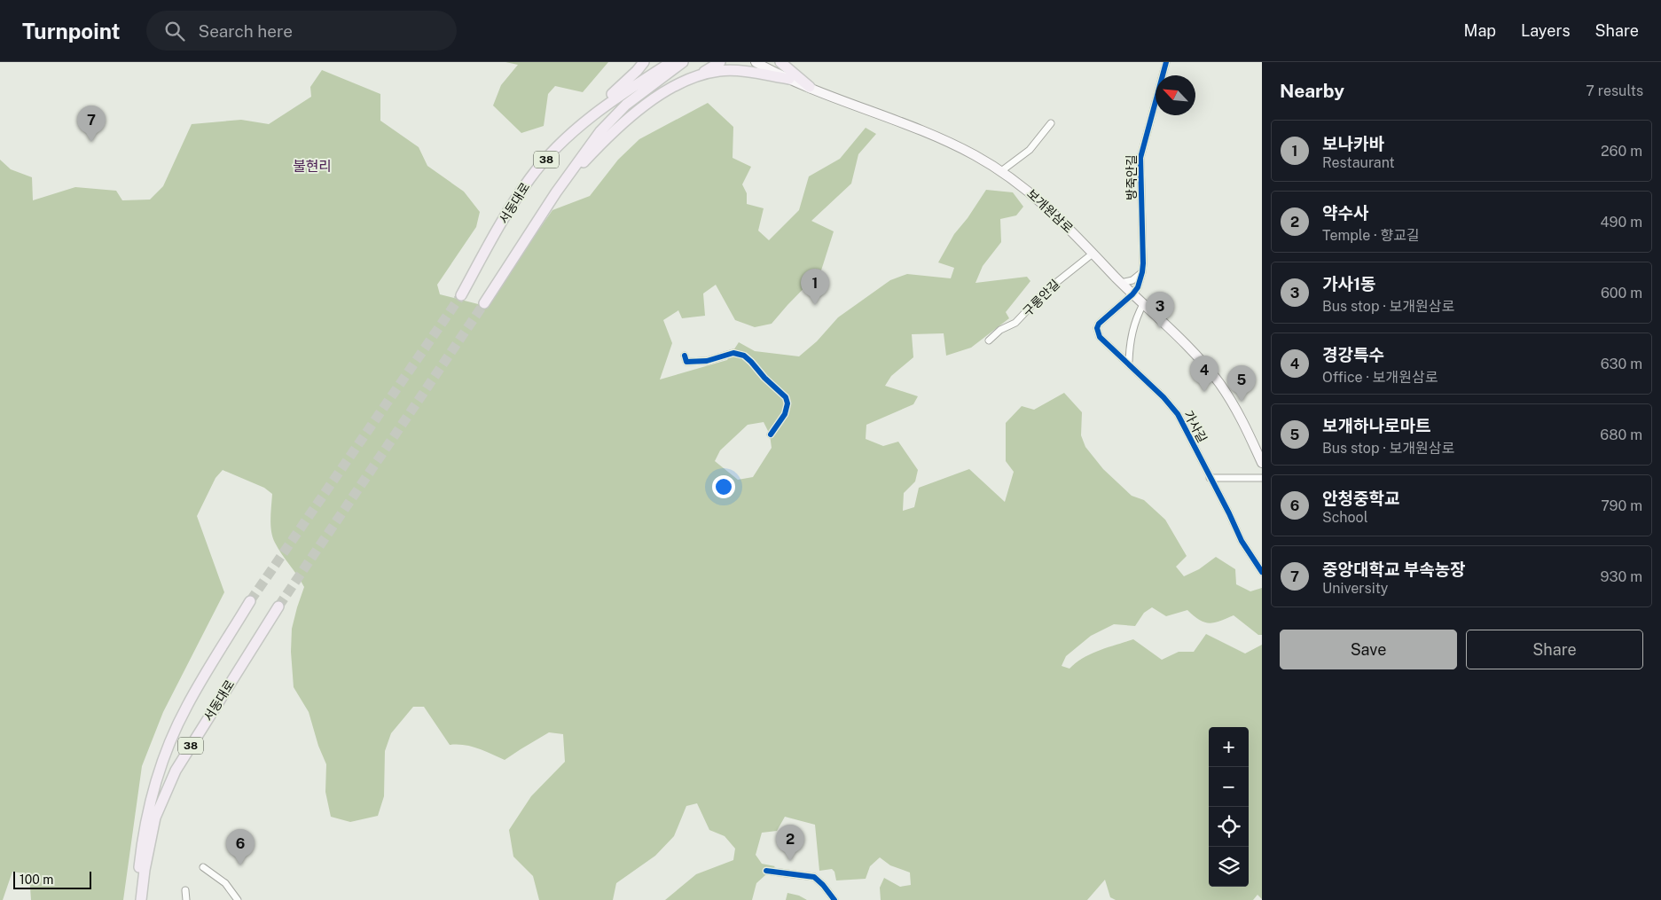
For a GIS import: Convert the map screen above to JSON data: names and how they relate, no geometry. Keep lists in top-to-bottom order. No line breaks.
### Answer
{"streets":{"highway":["38","서동대로"],"main road":["보개원삼로"],"street":["방죽안길","구롱안길","가사길"]},"crossings":[["방죽안길","보개원삼로"],["방죽안길","가사길"],["보개원삼로","구롱안길"],["보개원삼로","가사길"]],"districts":["불현리"],"scale_bar":"100 m","north":"top left","page":{"header":"Turnpoint","search":"Search here","nav":["Map","Layers","Share"],"heading":["Nearby","7 results"],"pins":["7","1","3","4","5","2","6"],"list":[{"mark":"1","name":"보나카바","note":"Restaurant","value":"260 m"},{"mark":"2","name":"약수사","note":"Temple · 향교길","value":"490 m"},{"mark":"3","name":"가사1동","note":"Bus stop · 보개원삼로","value":"600 m"},{"mark":"4","name":"경강특수","note":"Office · 보개원삼로","value":"630 m"},{"mark":"5","name":"보개하나로마트","note":"Bus stop · 보개원삼로","value":"680 m"},{"mark":"6","name":"안청중학교","note":"School","value":"790 m"},{"mark":"7","name":"중앙대학교 부속농장","note":"University","value":"930 m"}],"buttons":["Save","Share"],"map_buttons":["+","−"],"scale":"100 m"}}
